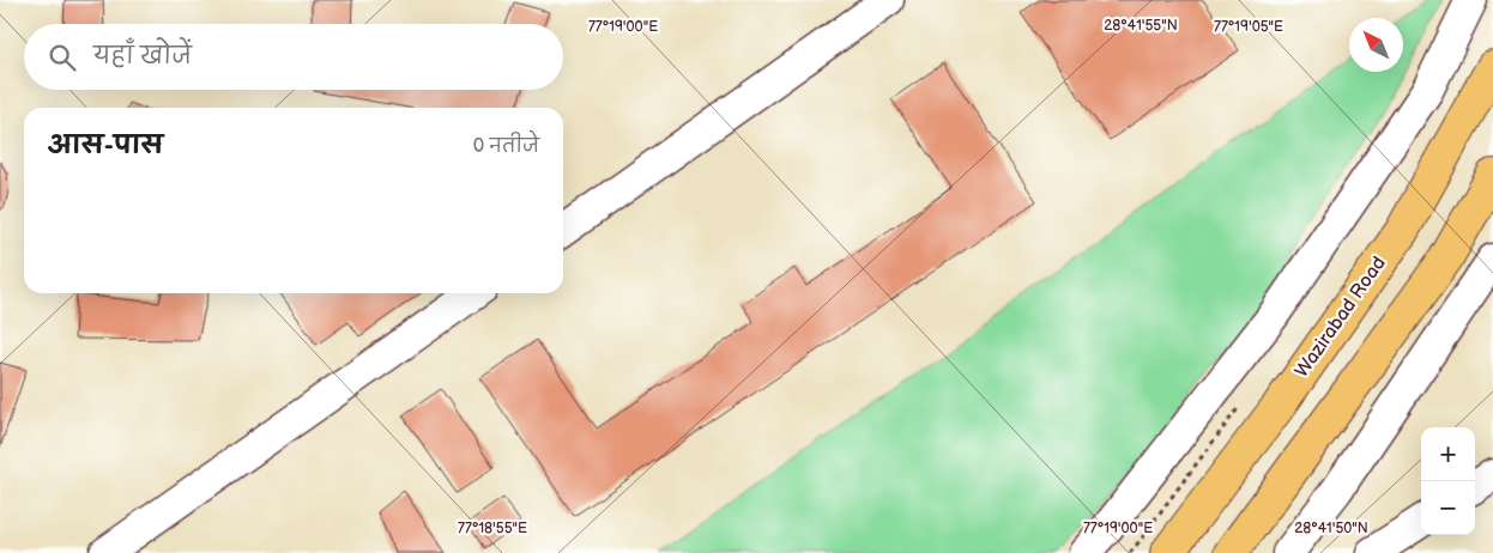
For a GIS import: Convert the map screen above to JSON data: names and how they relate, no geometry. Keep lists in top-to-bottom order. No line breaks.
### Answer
{"streets":{"highway":["Wazirabad Road"]},"north":"top left","page":{"search":"यहाँ खोजें","heading":["आस-पास","0 नतीजे"],"map_buttons":["+","−"]},"coordinates":["28°41'55\"N","77°19'00\"E","77°19'05\"E","77°18'55\"E","28°41'50\"N"]}
